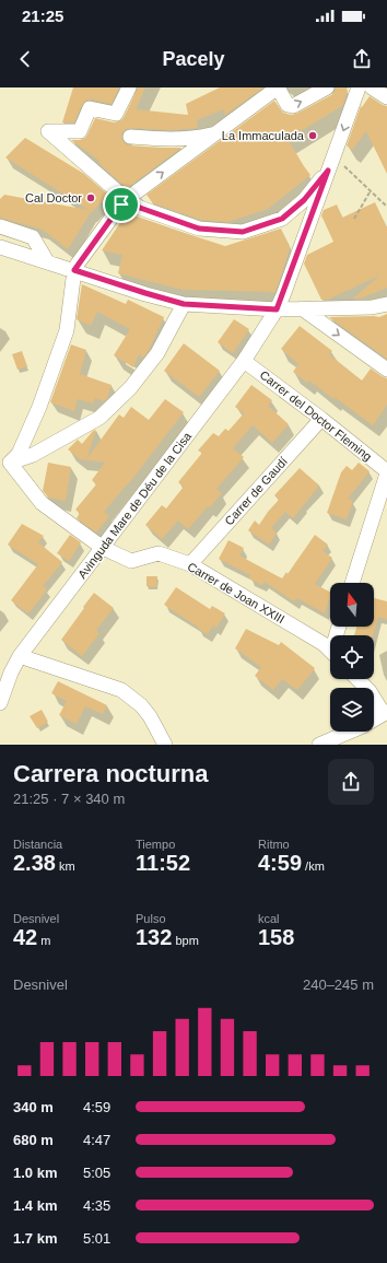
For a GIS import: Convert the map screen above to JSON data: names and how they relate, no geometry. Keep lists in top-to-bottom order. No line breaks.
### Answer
{"streets":{"street":["Carrer del Doctor Fleming","Carrer de Gaudí","Avinguda Mare de Déu de la Cisa","Carrer de Joan XXIII"]},"crossings":[["Carrer del Doctor Fleming","Carrer de Gaudí"],["Carrer del Doctor Fleming","Avinguda Mare de Déu de la Cisa"],["Carrer de Gaudí","Carrer de Joan XXIII"],["Avinguda Mare de Déu de la Cisa","Carrer de Joan XXIII"]],"places":["La Immaculada","Cal Doctor"],"north":"top","page":{"status":"21:25","header":"Pacely","heading":["Carrera nocturna","21:25 · 7 × 340 m"],"stats":[["Distancia","2.38 km"],["Tiempo","11:52"],["Ritmo","4:59 /km"],["Desnivel","42 m"],["Pulso","132 bpm"],["kcal","158"]],"chart":["Desnivel","240–245 m"],"list":[{"name":"340 m","note":"4:59"},{"name":"680 m","note":"4:47"},{"name":"1.0 km","note":"5:05"},{"name":"1.4 km","note":"4:35"},{"name":"1.7 km","note":"5:01"}]}}
